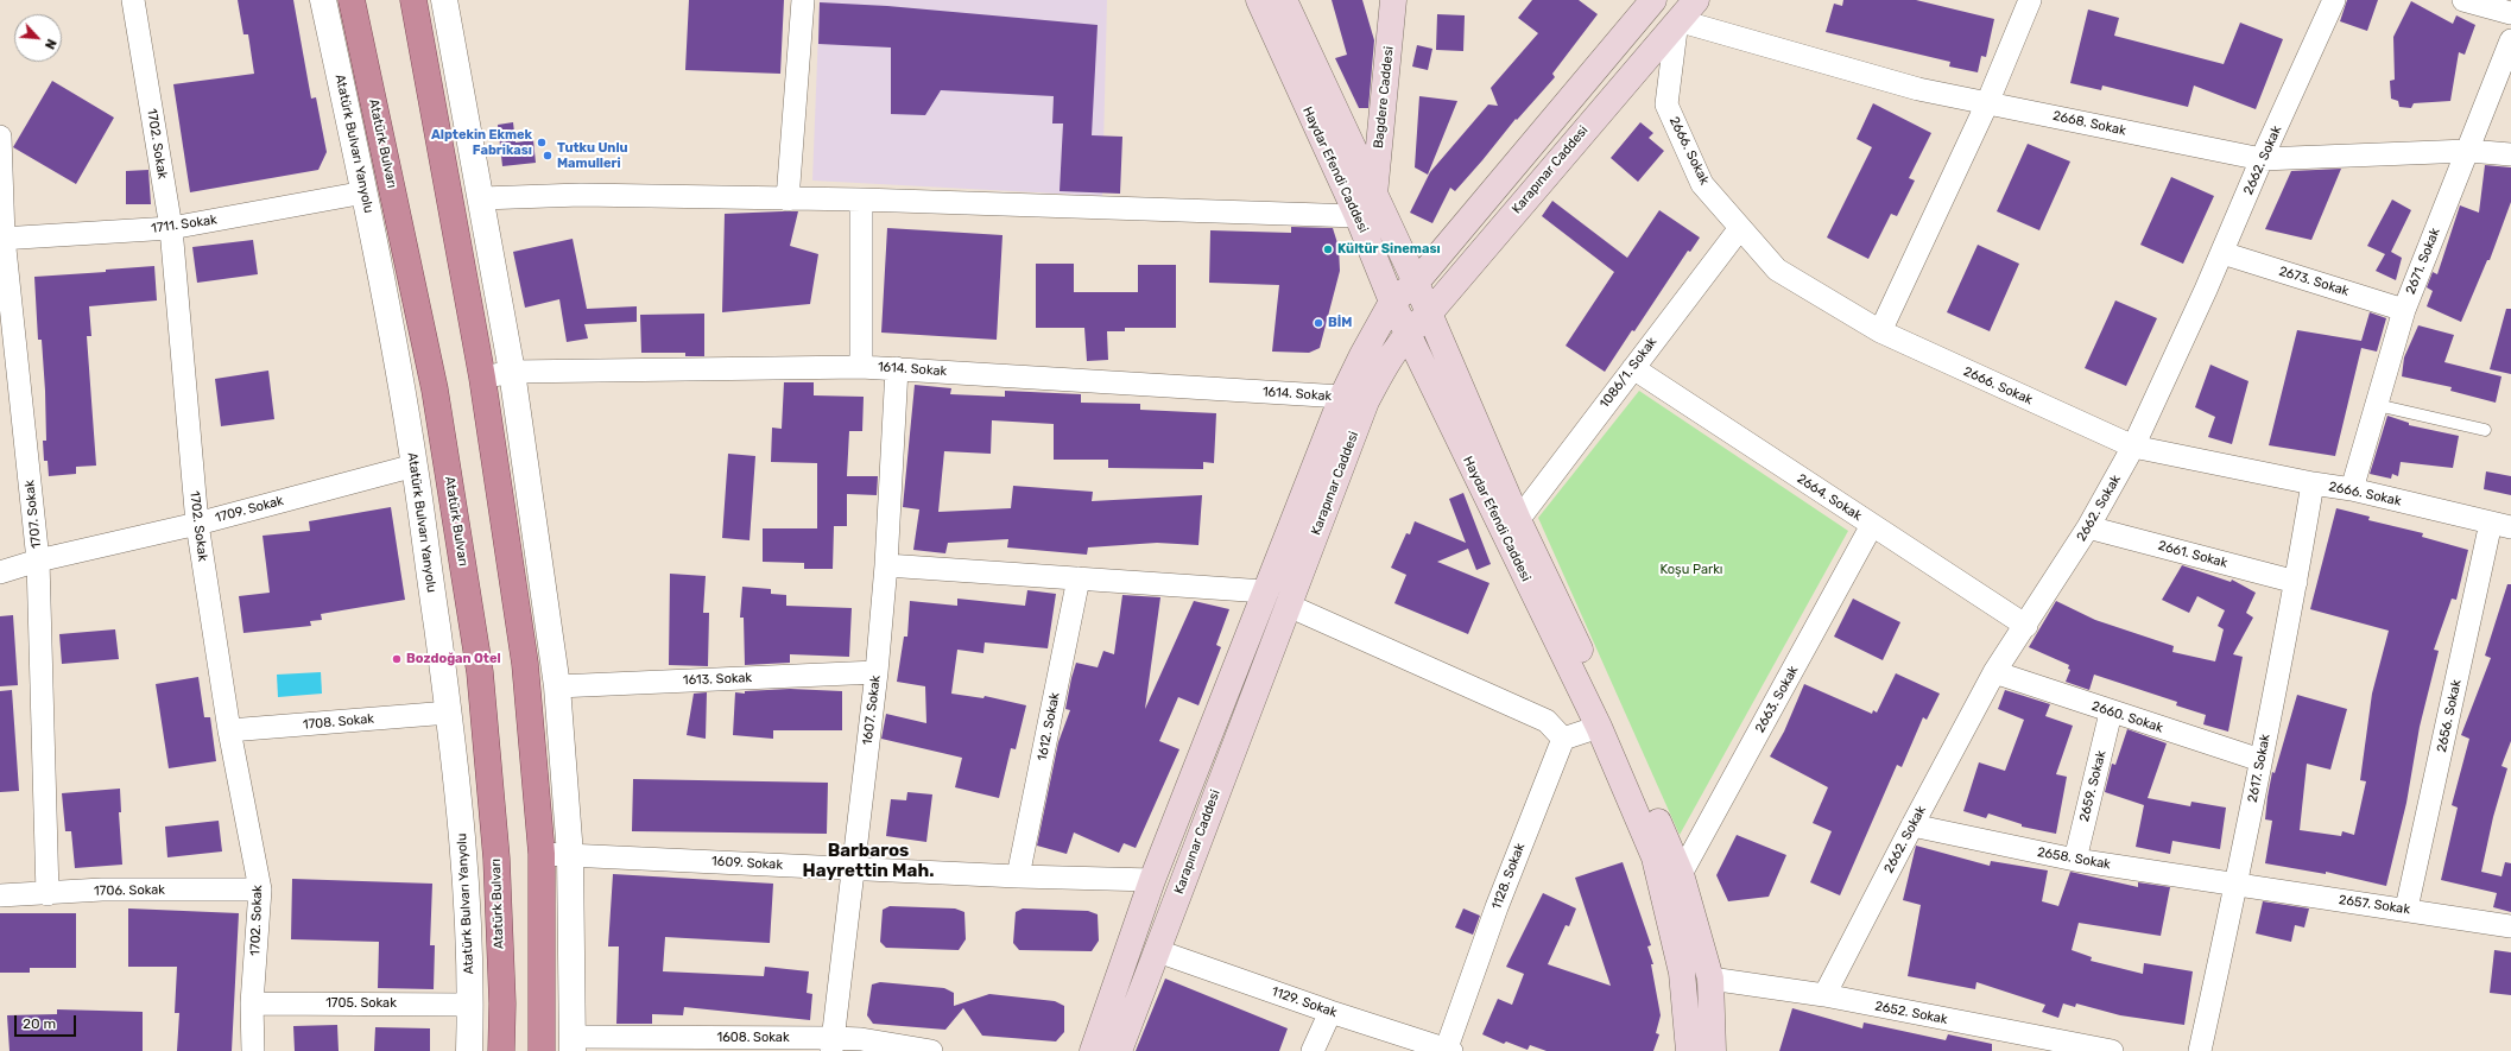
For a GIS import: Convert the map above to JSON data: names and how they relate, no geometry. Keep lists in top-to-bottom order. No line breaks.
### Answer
{"streets":{"highway":["Atatürk Bulvarı"],"main road":["Bagdere Caddesi","Haydar Efendi Caddesi","Karapınar Caddesi"],"street":["2668. Sokak","1702. Sokak","Atatürk Bulvarı Yanyolu","2666. Sokak","2662. Sokak","1711. Sokak","2671. Sokak","2673. Sokak","1614. Sokak","1086/1. Sokak","2664. Sokak","1709. Sokak","1707. Sokak","2661. Sokak","1613. Sokak","2663. Sokak","1607. Sokak","2656. Sokak","2660. Sokak","1708. Sokak","1612. Sokak","2617. Sokak","2659. Sokak","2658. Sokak","1609. Sokak","1128. Sokak","1706. Sokak","2657. Sokak","1129. Sokak","1705. Sokak","2652. Sokak","1608. Sokak"]},"crossings":[["Bagdere Caddesi","Haydar Efendi Caddesi"],["2668. Sokak","2666. Sokak"],["2668. Sokak","2662. Sokak"],["2668. Sokak","Karapınar Caddesi"],["2668. Sokak","2671. Sokak"],["1702. Sokak","1711. Sokak"],["1702. Sokak","1709. Sokak"],["1702. Sokak","1708. Sokak"],["1702. Sokak","1706. Sokak"],["1702. Sokak","1705. Sokak"],["Atatürk Bulvarı Yanyolu","1711. Sokak"],["Atatürk Bulvarı Yanyolu","1709. Sokak"],["Atatürk Bulvarı Yanyolu","1708. Sokak"],["Atatürk Bulvarı Yanyolu","1705. Sokak"],["2666. Sokak","2662. Sokak"],["2666. Sokak","Karapınar Caddesi"],["2666. Sokak","2671. Sokak"],["2666. Sokak","1086/1. Sokak"],["2666. Sokak","2656. Sokak"],["2666. Sokak","2617. Sokak"],["2662. Sokak","2673. Sokak"],["2662. Sokak","2664. Sokak"],["2662. Sokak","2661. Sokak"],["2662. Sokak","2660. Sokak"],["2662. Sokak","2658. Sokak"],["2662. Sokak","2652. Sokak"],["Haydar Efendi Caddesi","Karapınar Caddesi"],["Haydar Efendi Caddesi","1086/1. Sokak"],["Haydar Efendi Caddesi","2663. Sokak"],["Haydar Efendi Caddesi","2652. Sokak"],["Karapınar Caddesi","1614. Sokak"],["Karapınar Caddesi","1609. Sokak"],["Karapınar Caddesi","1129. Sokak"],["1711. Sokak","1707. Sokak"],["2671. Sokak","2673. Sokak"],["1614. Sokak","1607. Sokak"],["1086/1. Sokak","2664. Sokak"],["2664. Sokak","2663. Sokak"],["1709. Sokak","1707. Sokak"],["1707. Sokak","1706. Sokak"],["2661. Sokak","2617. Sokak"],["1613. Sokak","1607. Sokak"],["1607. Sokak","1609. Sokak"],["1607. Sokak","1608. Sokak"],["2656. Sokak","2657. Sokak"],["2660. Sokak","2617. Sokak"],["2660. Sokak","2659. Sokak"],["1612. Sokak","1609. Sokak"],["2617. Sokak","2658. Sokak"],["2617. Sokak","2657. Sokak"],["2659. Sokak","2658. Sokak"],["2658. Sokak","2657. Sokak"],["1128. Sokak","1129. Sokak"]],"districts":["Barbaros Hayrettin Mah."],"parks":["Koşu Parkı"],"places":["Alptekin Ekmek Fabrikası","Tutku Unlu Mamulleri","Kültür Sineması","BİM","Bozdoğan Otel"],"scale_bar":"20 m","north":"bottom right"}
